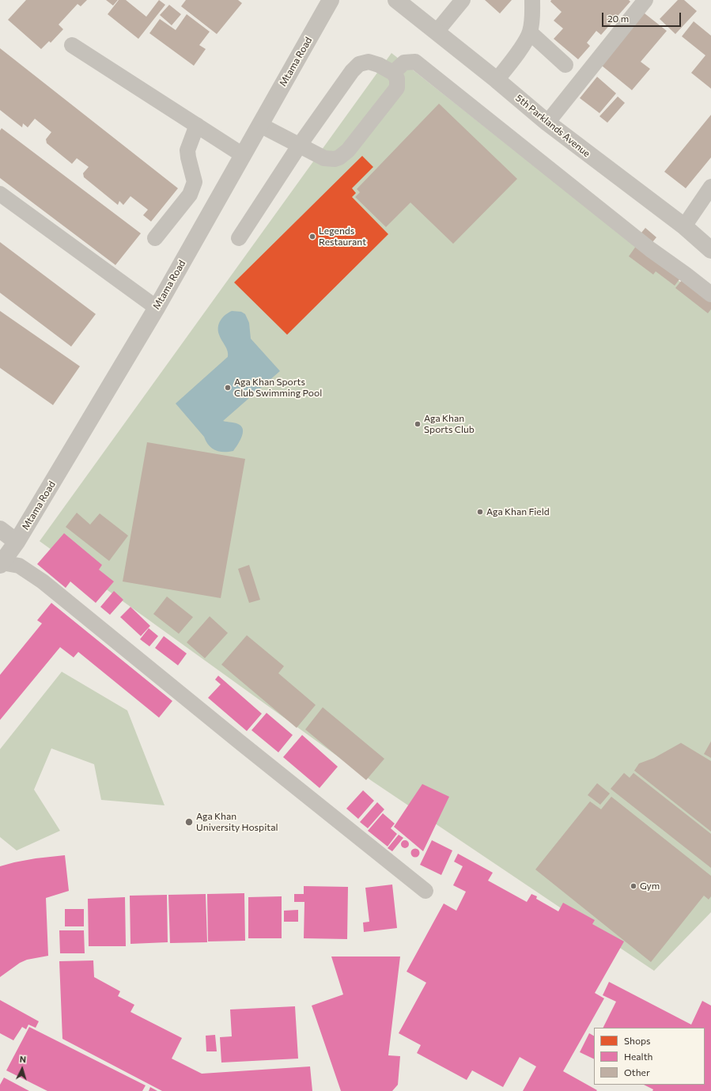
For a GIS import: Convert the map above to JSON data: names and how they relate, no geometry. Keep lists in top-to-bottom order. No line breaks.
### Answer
{"streets":{"street":["Mtama Road","5th Parklands Avenue"]},"places":["Legends Restaurant","Aga Khan Sports Club Swimming Pool","Aga Khan Sports Club","Aga Khan Field","Aga Khan University Hospital","Gym"],"legend":["Shops","Health","Other"],"scale_bar":"20 m","north":"top"}
